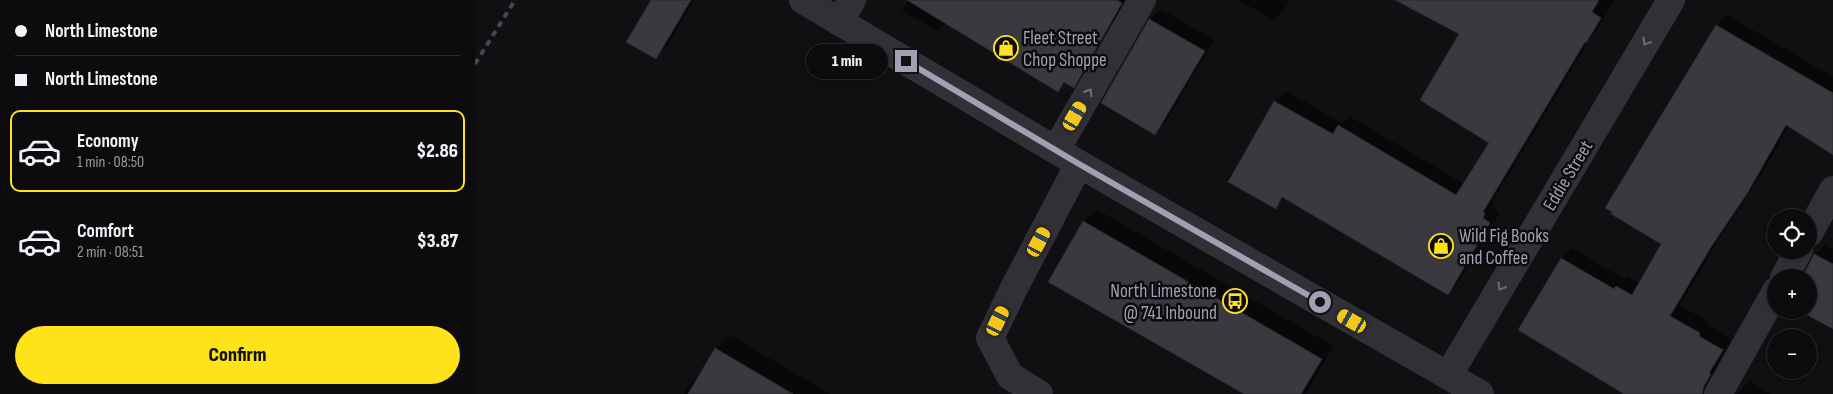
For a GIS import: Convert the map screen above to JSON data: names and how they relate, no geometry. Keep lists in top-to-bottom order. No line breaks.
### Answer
{"streets":{"street":["Eddie Street"]},"places":{"shop":["Fleet Street Chop Shoppe","Wild Fig Books and Coffee"],"bus stop":["North Limestone @ 741 Inbound"]},"page":{"banner":["North Limestone","North Limestone"],"bubble":"1 min","list":[{"name":"Economy","note":"1 min · 08:50","value":"$2.86"},{"name":"Comfort","note":"2 min · 08:51","value":"$3.87"}],"map_buttons":["+","−"],"buttons":"Confirm"}}
